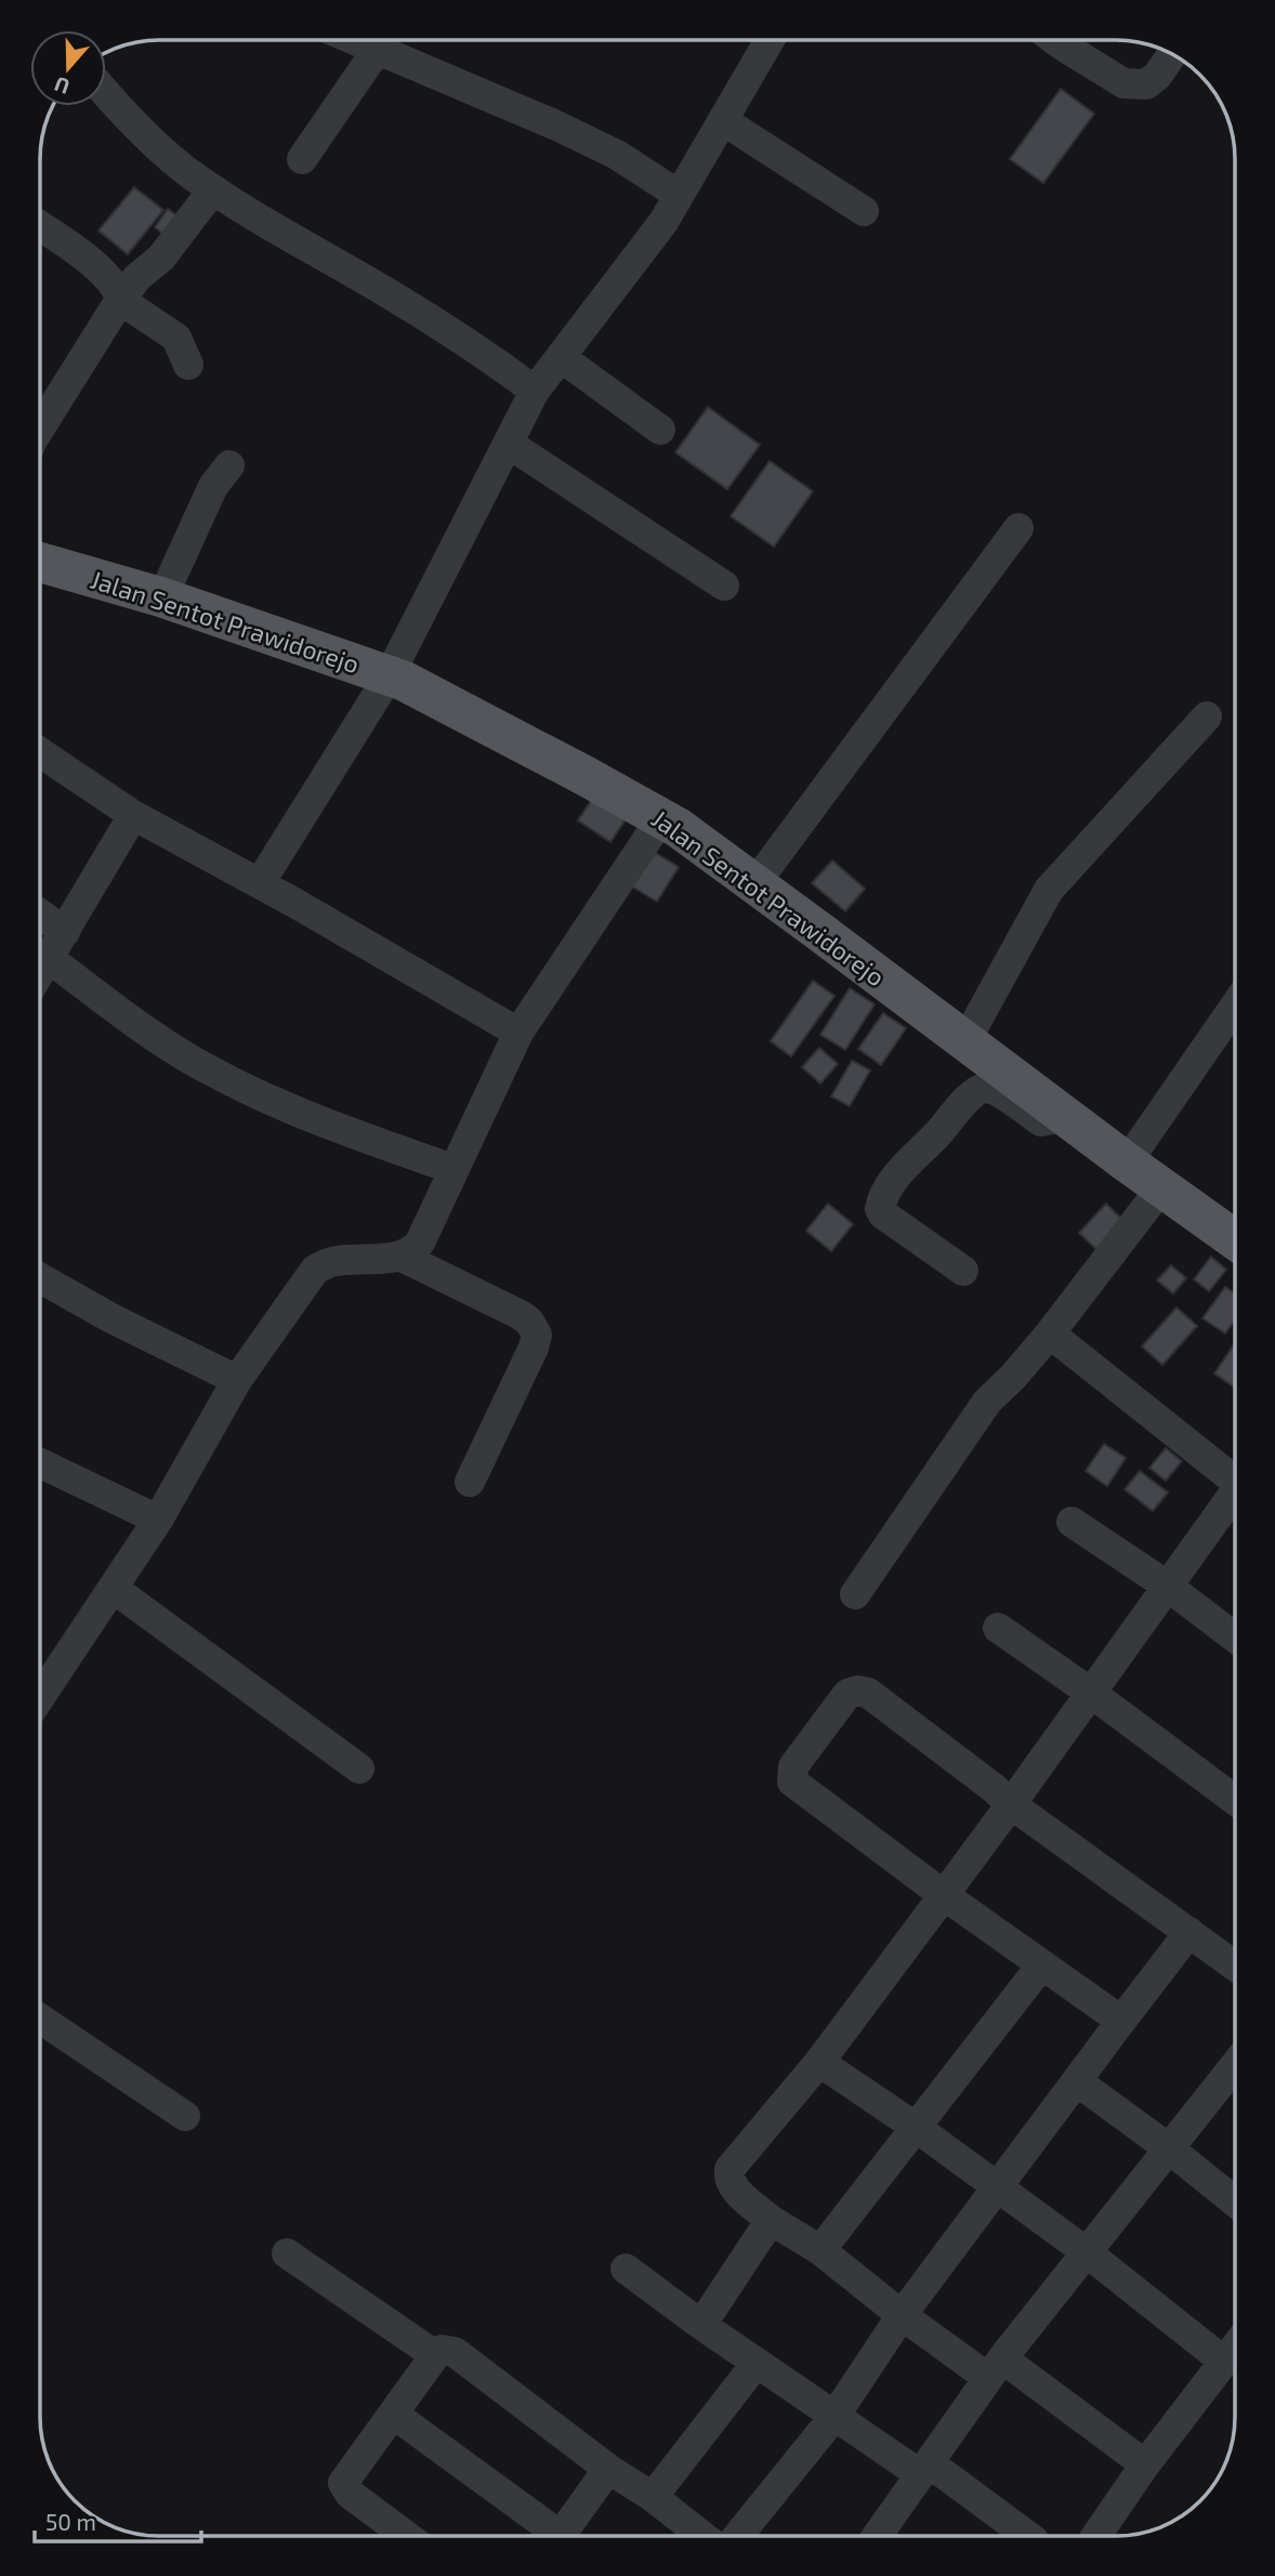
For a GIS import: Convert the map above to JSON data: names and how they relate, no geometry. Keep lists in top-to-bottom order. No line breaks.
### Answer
{"streets":{"main road":["Jalan Sentot Prawidorejo"]},"scale_bar":"50 m","north":"bottom"}
